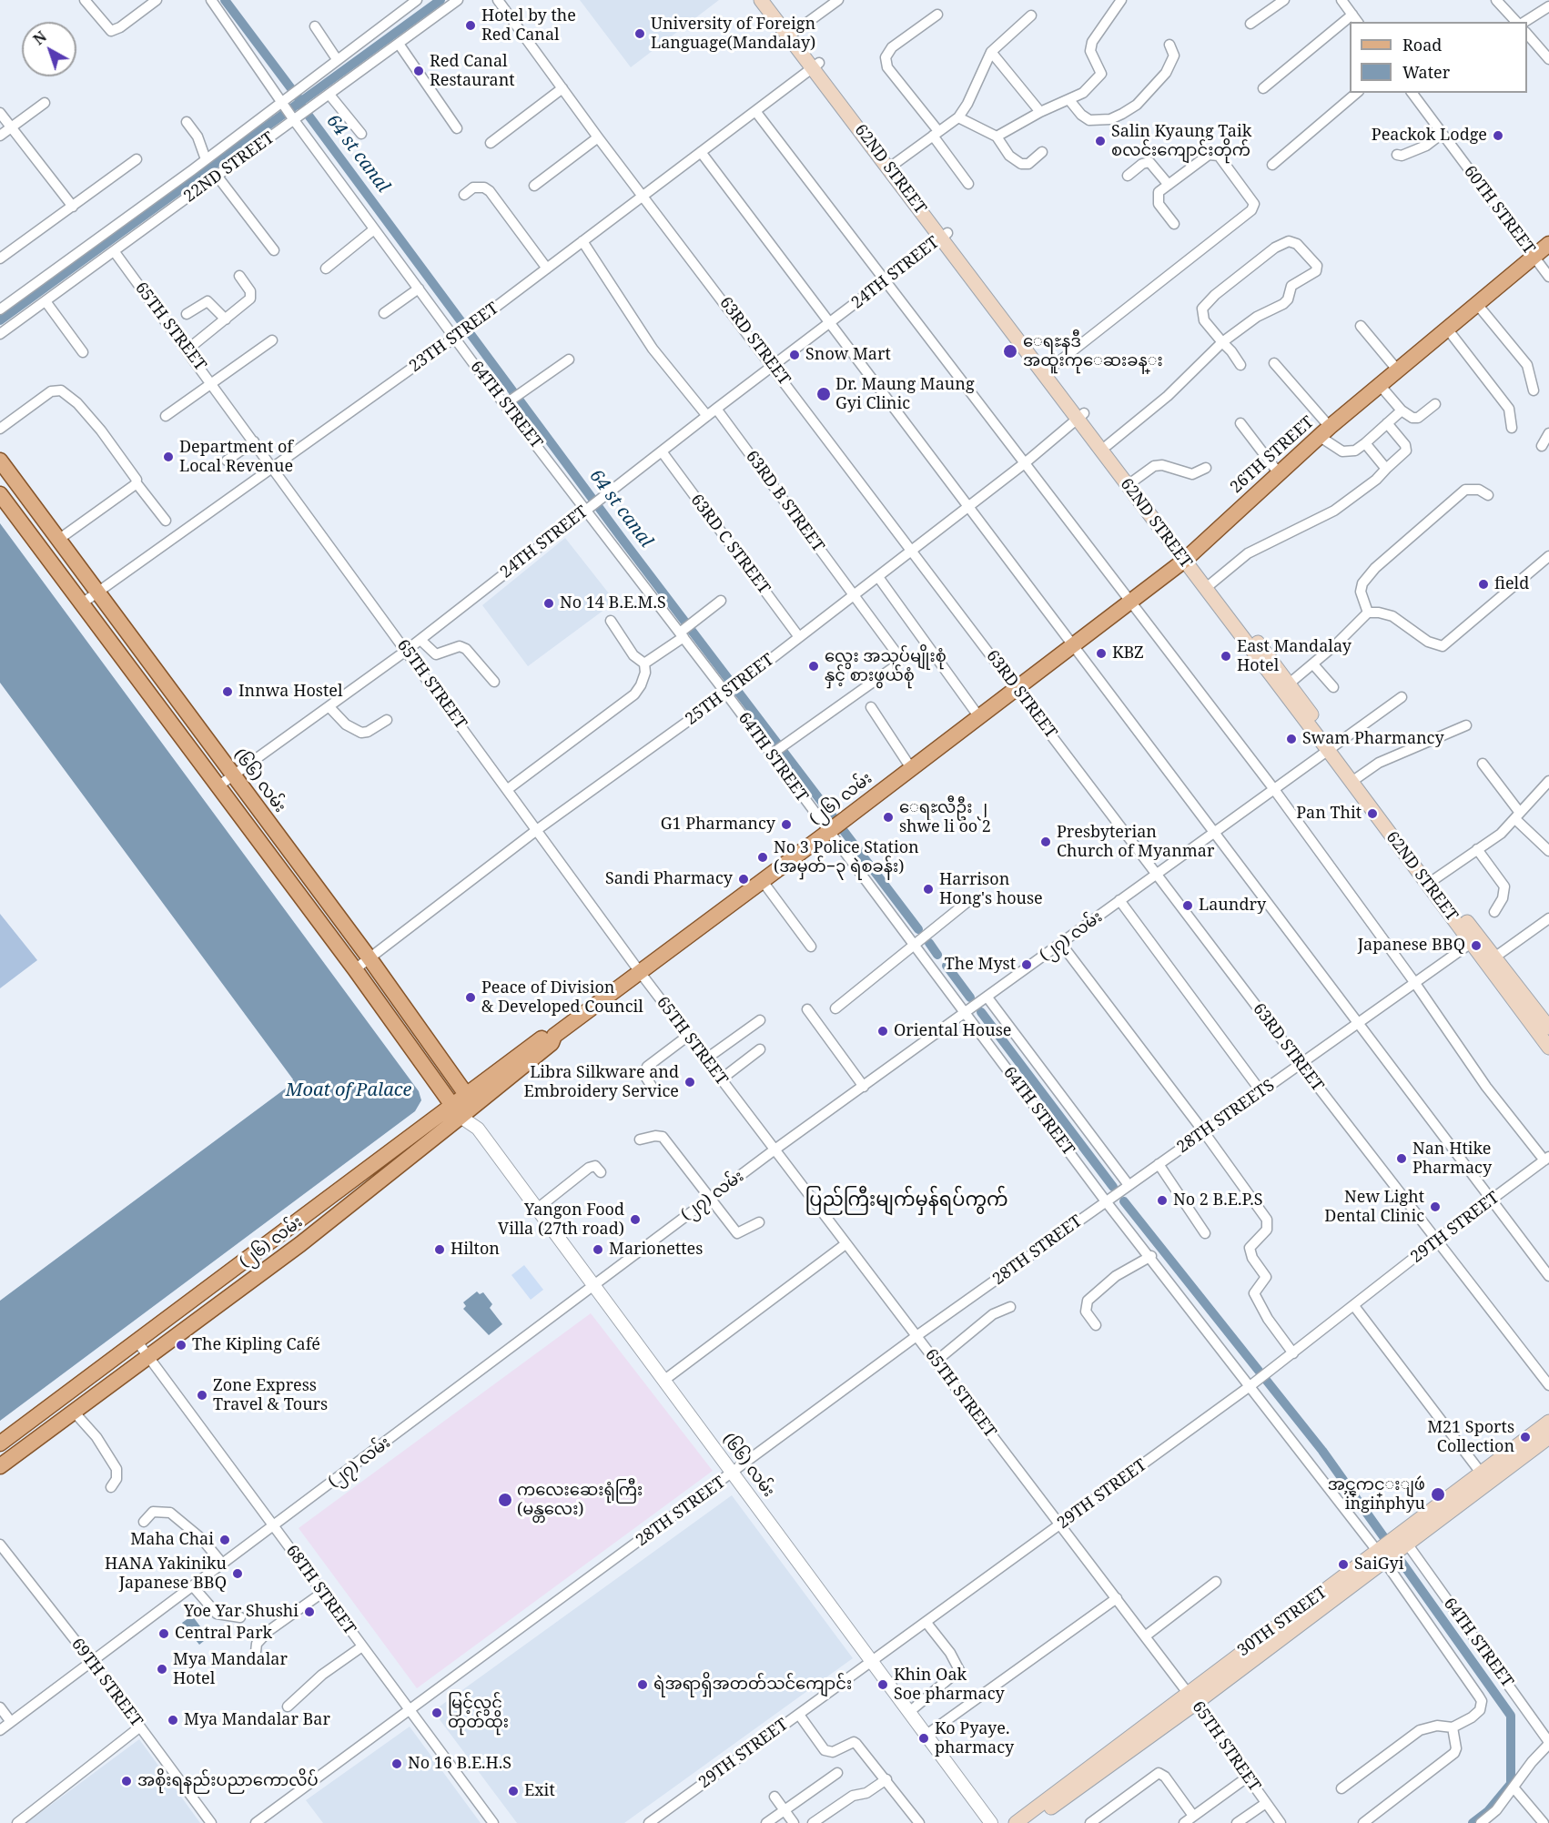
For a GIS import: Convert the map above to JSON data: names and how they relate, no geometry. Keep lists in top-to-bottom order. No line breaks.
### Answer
{"streets":{"main road":["62ND STREET","26TH STREET","(၆၆) လမ်း","(၂၆) လမ်း","30TH STREET"],"street":["22ND STREET","60TH STREET","24TH STREET","65TH STREET","23TH STREET","63RD STREET","64TH STREET","63RD B STREET","63RD C STREET","25TH STREET","(၂၇) လမ်း","28TH STREETS","29TH STREET","28TH STREET","68TH STREET","69TH STREET"]},"crossings":[["22ND STREET","65TH STREET"],["22ND STREET","64TH STREET"],["62ND STREET","24TH STREET"],["62ND STREET","23TH STREET"],["62ND STREET","26TH STREET"],["62ND STREET","25TH STREET"],["62ND STREET","(၂၇) လမ်း"],["62ND STREET","28TH STREETS"],["60TH STREET","26TH STREET"],["24TH STREET","65TH STREET"],["24TH STREET","63RD STREET"],["24TH STREET","64TH STREET"],["24TH STREET","63RD B STREET"],["24TH STREET","63RD C STREET"],["24TH STREET","(၆၆) လမ်း"],["65TH STREET","23TH STREET"],["65TH STREET","25TH STREET"],["65TH STREET","(၂၆) လမ်း"],["65TH STREET","(၂၇) လမ်း"],["65TH STREET","29TH STREET"],["65TH STREET","28TH STREET"],["65TH STREET","30TH STREET"],["23TH STREET","63RD STREET"],["23TH STREET","64TH STREET"],["23TH STREET","(၆၆) လမ်း"],["63RD STREET","26TH STREET"],["63RD STREET","25TH STREET"],["63RD STREET","(၂၆) လမ်း"],["63RD STREET","(၂၇) လမ်း"],["63RD STREET","28TH STREETS"],["63RD STREET","29TH STREET"],["64TH STREET","63RD B STREET"],["64TH STREET","25TH STREET"],["64TH STREET","(၂၆) လမ်း"],["64TH STREET","(၂၇) လမ်း"],["64TH STREET","28TH STREETS"],["64TH STREET","29TH STREET"],["64TH STREET","28TH STREET"],["64TH STREET","30TH STREET"],["26TH STREET","(၂၆) လမ်း"],["63RD B STREET","25TH STREET"],["63RD C STREET","25TH STREET"],["25TH STREET","(၆၆) လမ်း"],["(၆၆) လမ်း","(၂၆) လမ်း"],["(၆၆) လမ်း","(၂၇) လမ်း"],["(၆၆) လမ်း","29TH STREET"],["(၆၆) လမ်း","28TH STREET"],["(၂၆) လမ်း","68TH STREET"],["(၂၇) လမ်း","68TH STREET"],["(၂၇) လမ်း","69TH STREET"],["28TH STREETS","28TH STREET"],["28TH STREET","68TH STREET"]],"districts":["ပြည်ကြီးမျက်မှန်ရပ်ကွက်"],"water":["64 st canal","Moat of Palace"],"places":["Hotel by the Red Canal","University of Foreign Language(Mandalay)","Red Canal Restaurant","Peackok Lodge","Salin Kyaung Taik စလင်းကျောင်းတိုက်","ေရႊနဒီ အထူးကုေဆးခန္း","Snow Mart","Dr. Maung Maung Gyi Clinic","Department of Local Revenue","field","No 14 B.E.M.S","KBZ","East Mandalay Hotel","လွေး အသုပ်မျိုးစုံ နှင့် စားဖွယ်စုံ","Innwa Hostel","Swam Pharmancy","Pan Thit","ေရႊလီဦး ၂ shwe li oo 2","G1 Pharmancy","Presbyterian Church of Myanmar","No 3 Police Station (အမှတ်−၃ ရဲစခန်း)","Sandi Pharmacy","Harrison Hong's house","Laundry","Japanese BBQ","The Myst","Peace of Division & Developed Council","Oriental House","Libra Silkware and Embroidery Service","Nan Htike Pharmacy","No 2 B.E.P.S","New Light Dental Clinic","Yangon Food Villa (27th road)","Hilton","Marionettes","The Kipling Café","Zone Express Travel & Tours","M21 Sports Collection","အင္ၾကင္းျဖဴ inginphyu","ကလေးဆေးရုံကြီး (မန္တလေး)","Maha Chai","SaiGyi","HANA Yakiniku Japanese BBQ","Yoe Yar Shushi","Central Park","Mya Mandalar Hotel","ရဲအရာရှိအတတ်သင်ကျောင်း","Khin Oak Soe pharmacy","မြင့်လွင် တုတ်ထိုး","Mya Mandalar Bar","Ko Pyaye. pharmacy","No 16 B.E.H.S","အစိုးရနည်းပညာကောလိပ်","Exit"],"legend":["Road","Water"],"north":"top left"}
